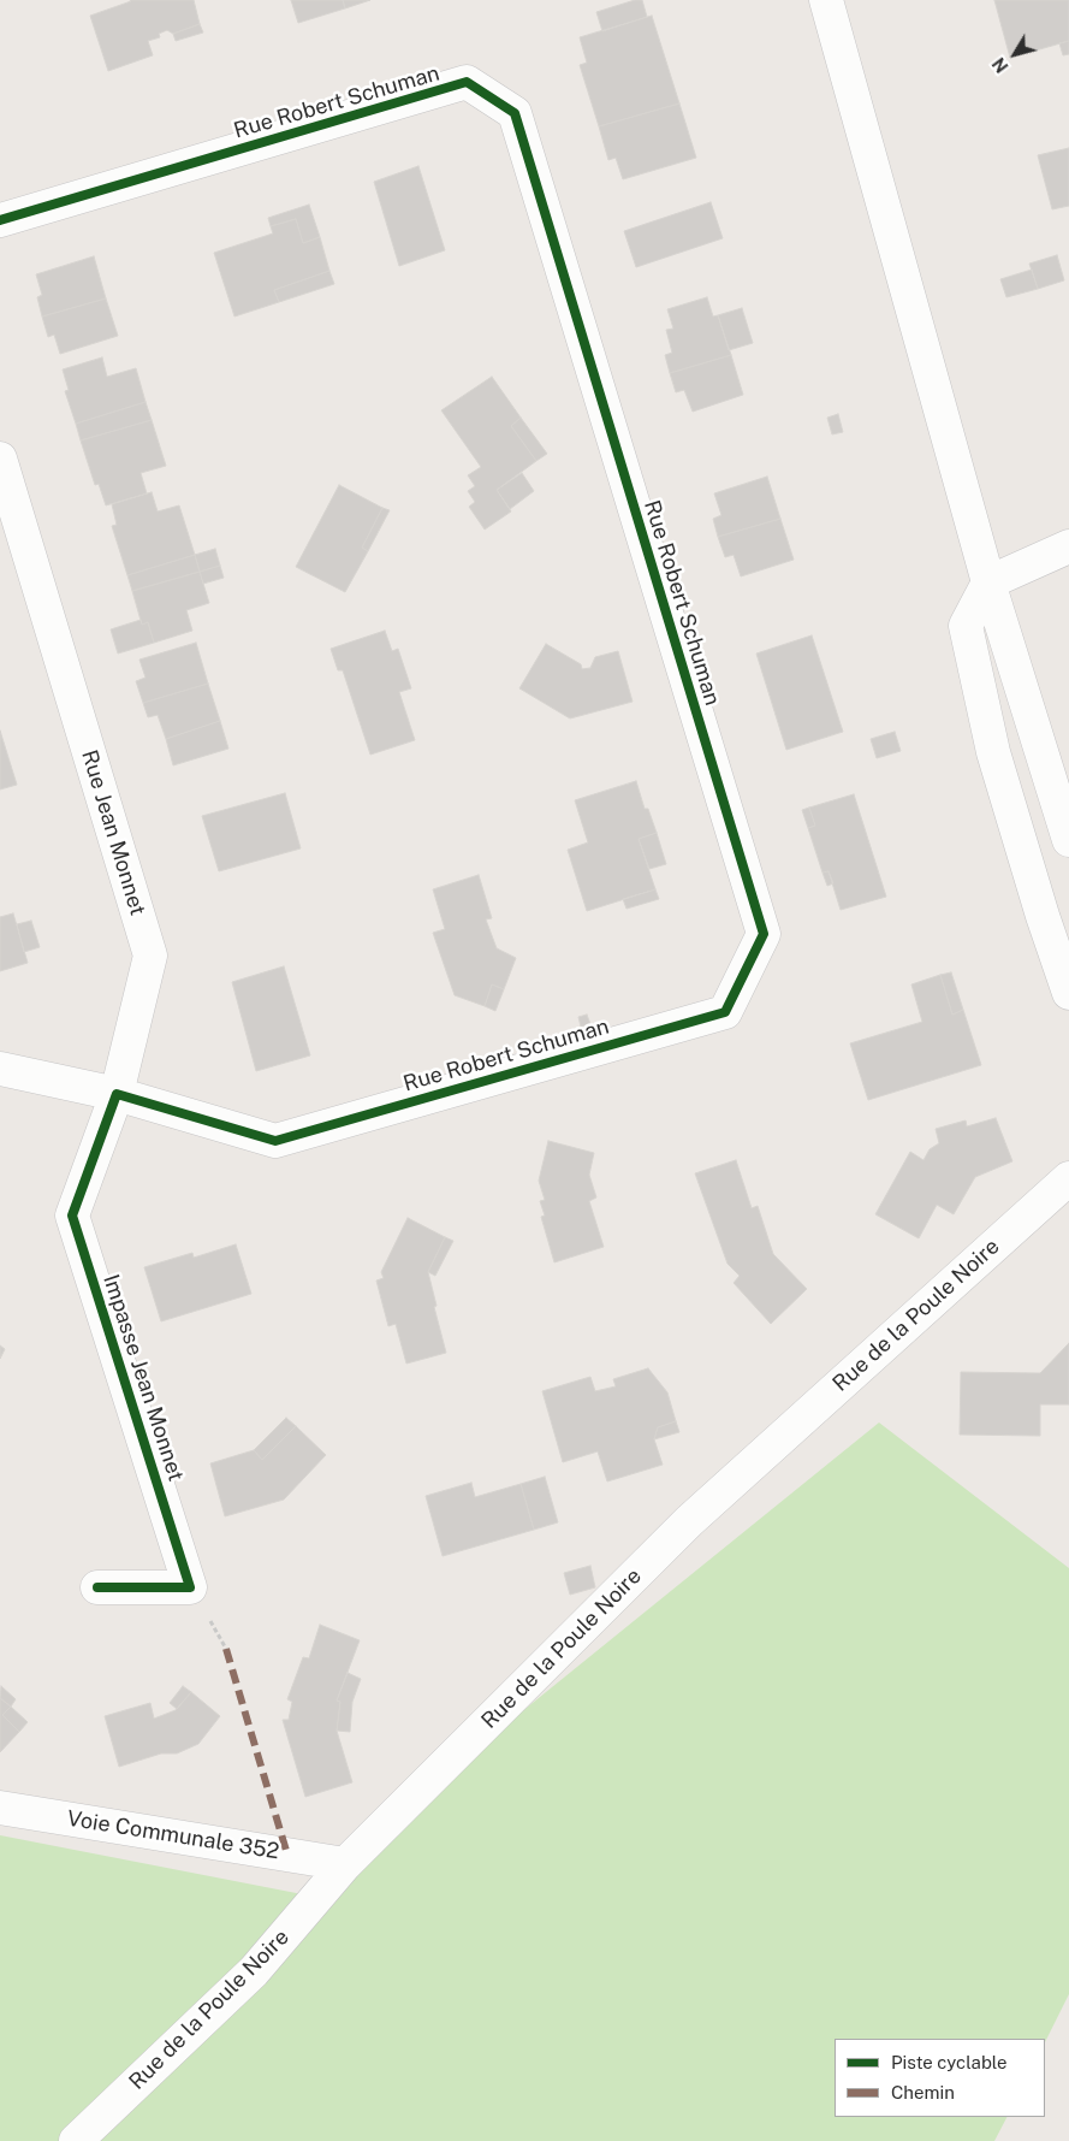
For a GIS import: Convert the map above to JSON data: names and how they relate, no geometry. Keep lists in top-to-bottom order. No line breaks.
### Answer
{"streets":{"street":["Rue Robert Schuman","Rue Jean Monnet","Rue de la Poule Noire","Impasse Jean Monnet","Voie Communale 352"]},"crossings":[["Rue Robert Schuman","Rue Jean Monnet"],["Rue Robert Schuman","Impasse Jean Monnet"],["Rue Jean Monnet","Impasse Jean Monnet"],["Rue de la Poule Noire","Voie Communale 352"]],"legend":["Piste cyclable","Chemin"],"north":"bottom left"}
